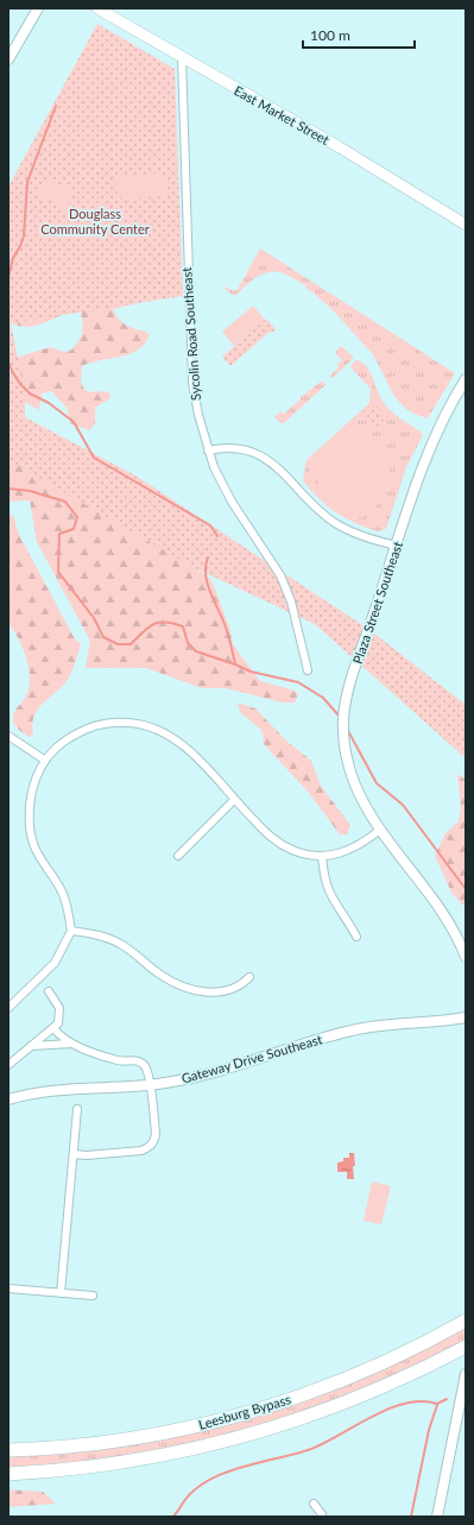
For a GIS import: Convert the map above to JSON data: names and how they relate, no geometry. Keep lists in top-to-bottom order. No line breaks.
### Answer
{"streets":{"highway":["Leesburg Bypass"],"main road":["East Market Street","Plaza Street Southeast","Gateway Drive Southeast"],"street":["Sycolin Road Southeast"]},"crossings":[["East Market Street","Sycolin Road Southeast"]],"parks":["Douglass Community Center"],"scale_bar":"100 m"}
